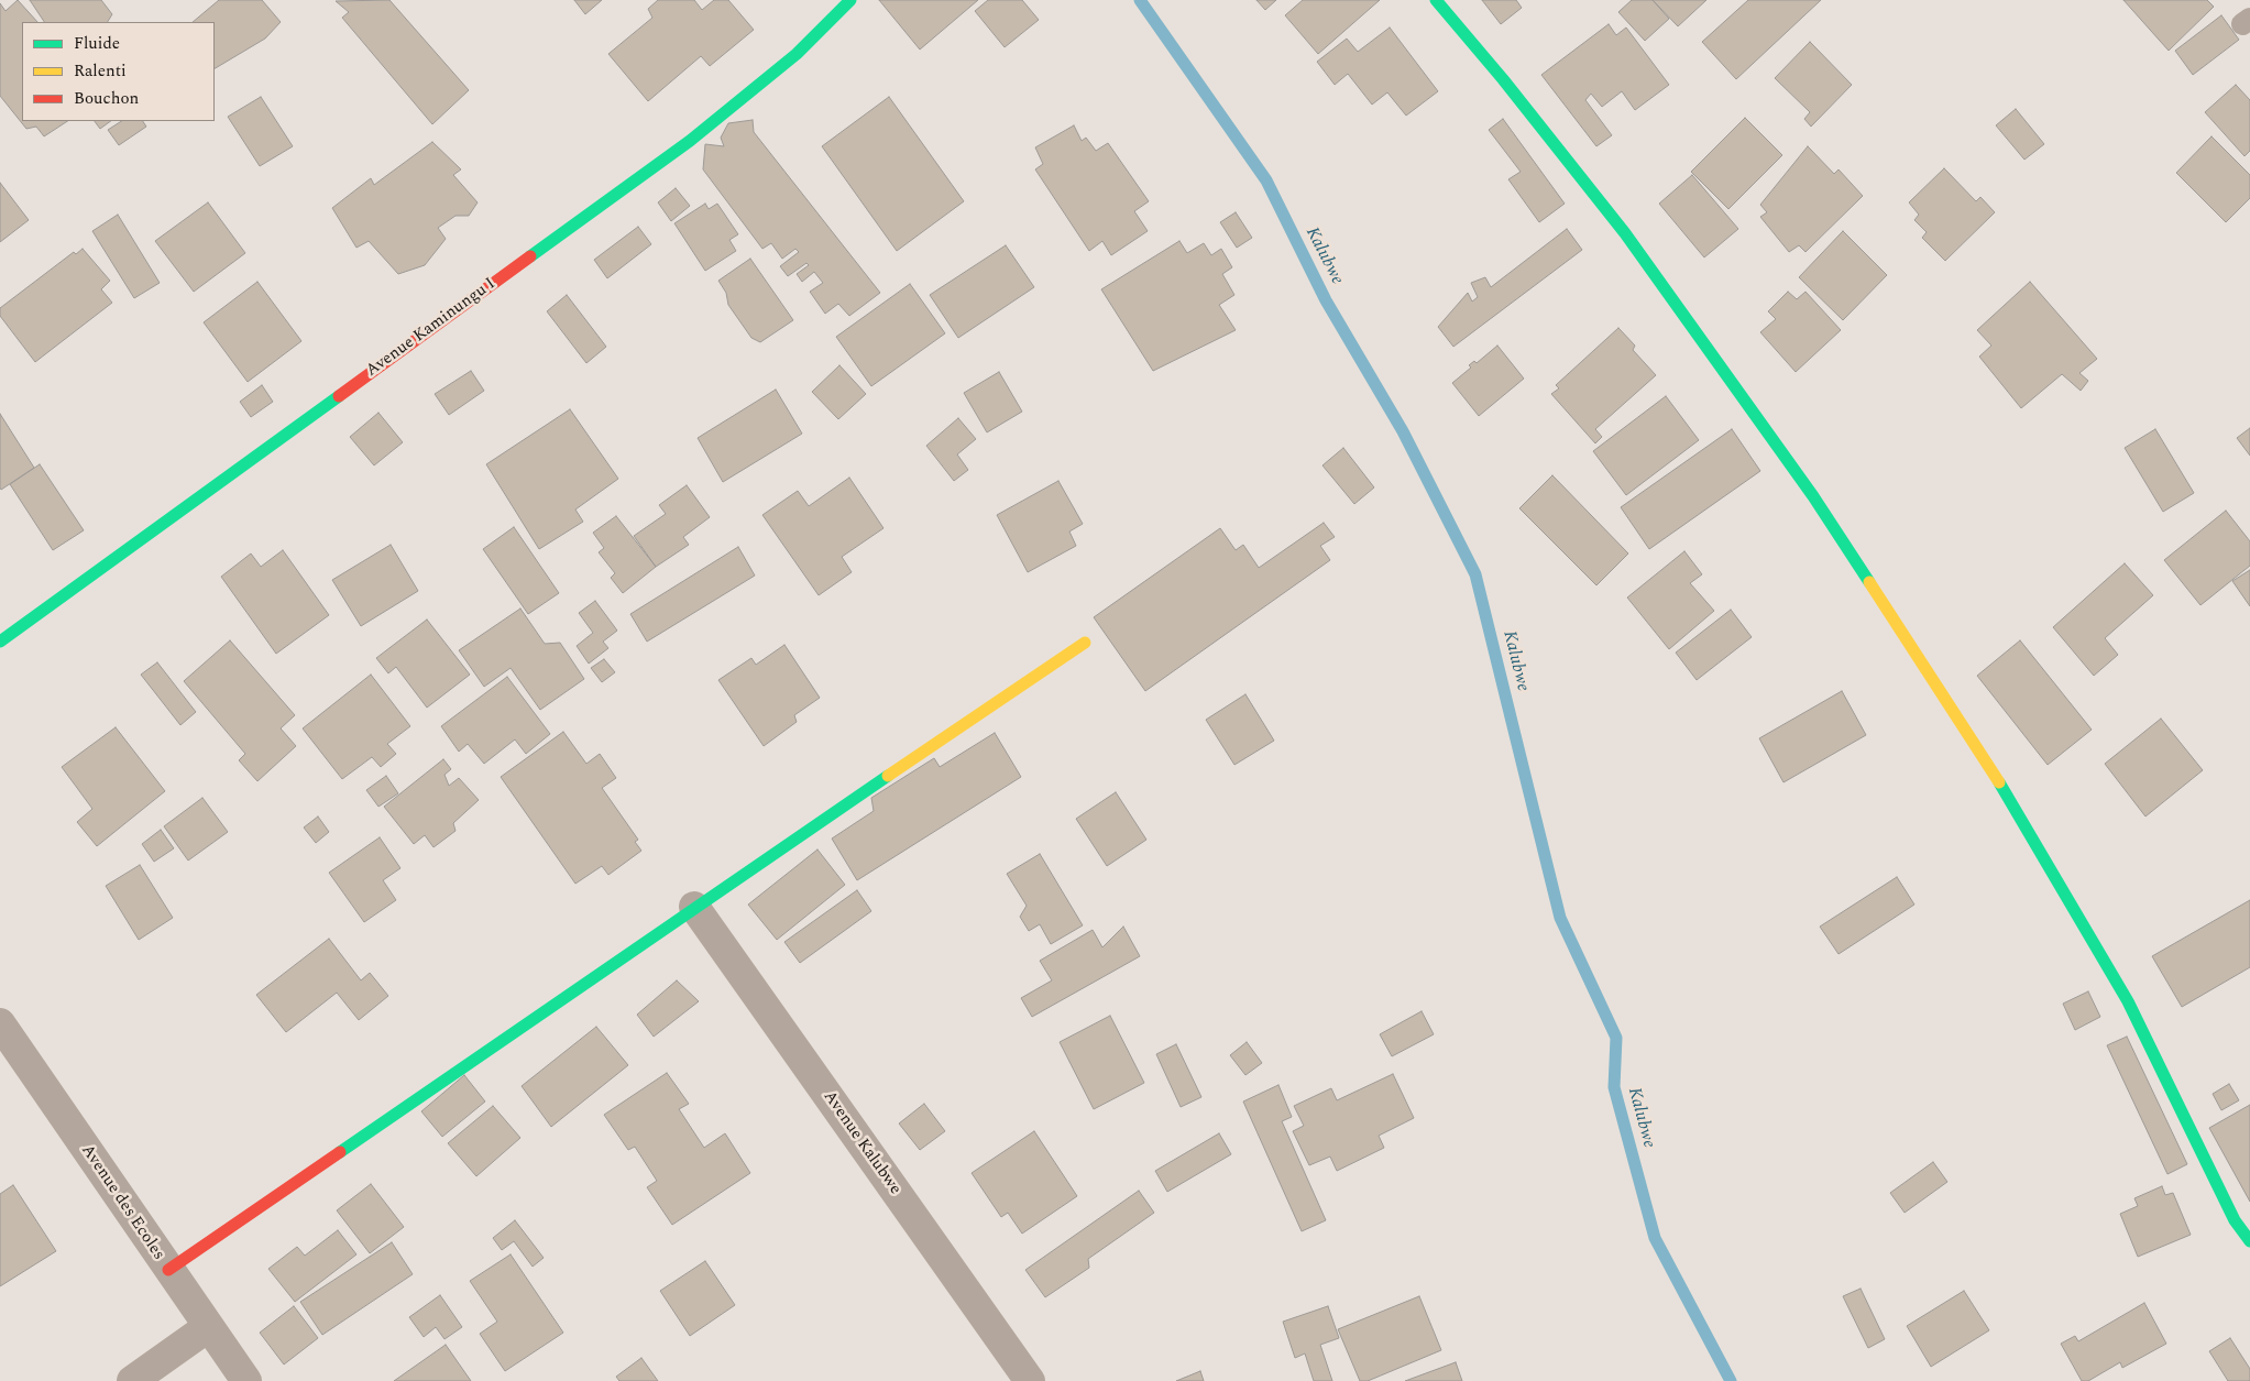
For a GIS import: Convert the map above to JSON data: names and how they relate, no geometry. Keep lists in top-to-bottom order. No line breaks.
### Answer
{"streets":{"street":["Avenue Kaminungu I","Avenue Kalubwe","Avenue des Ecoles"]},"water":["Kalubwe"],"legend":["Fluide","Ralenti","Bouchon"]}
